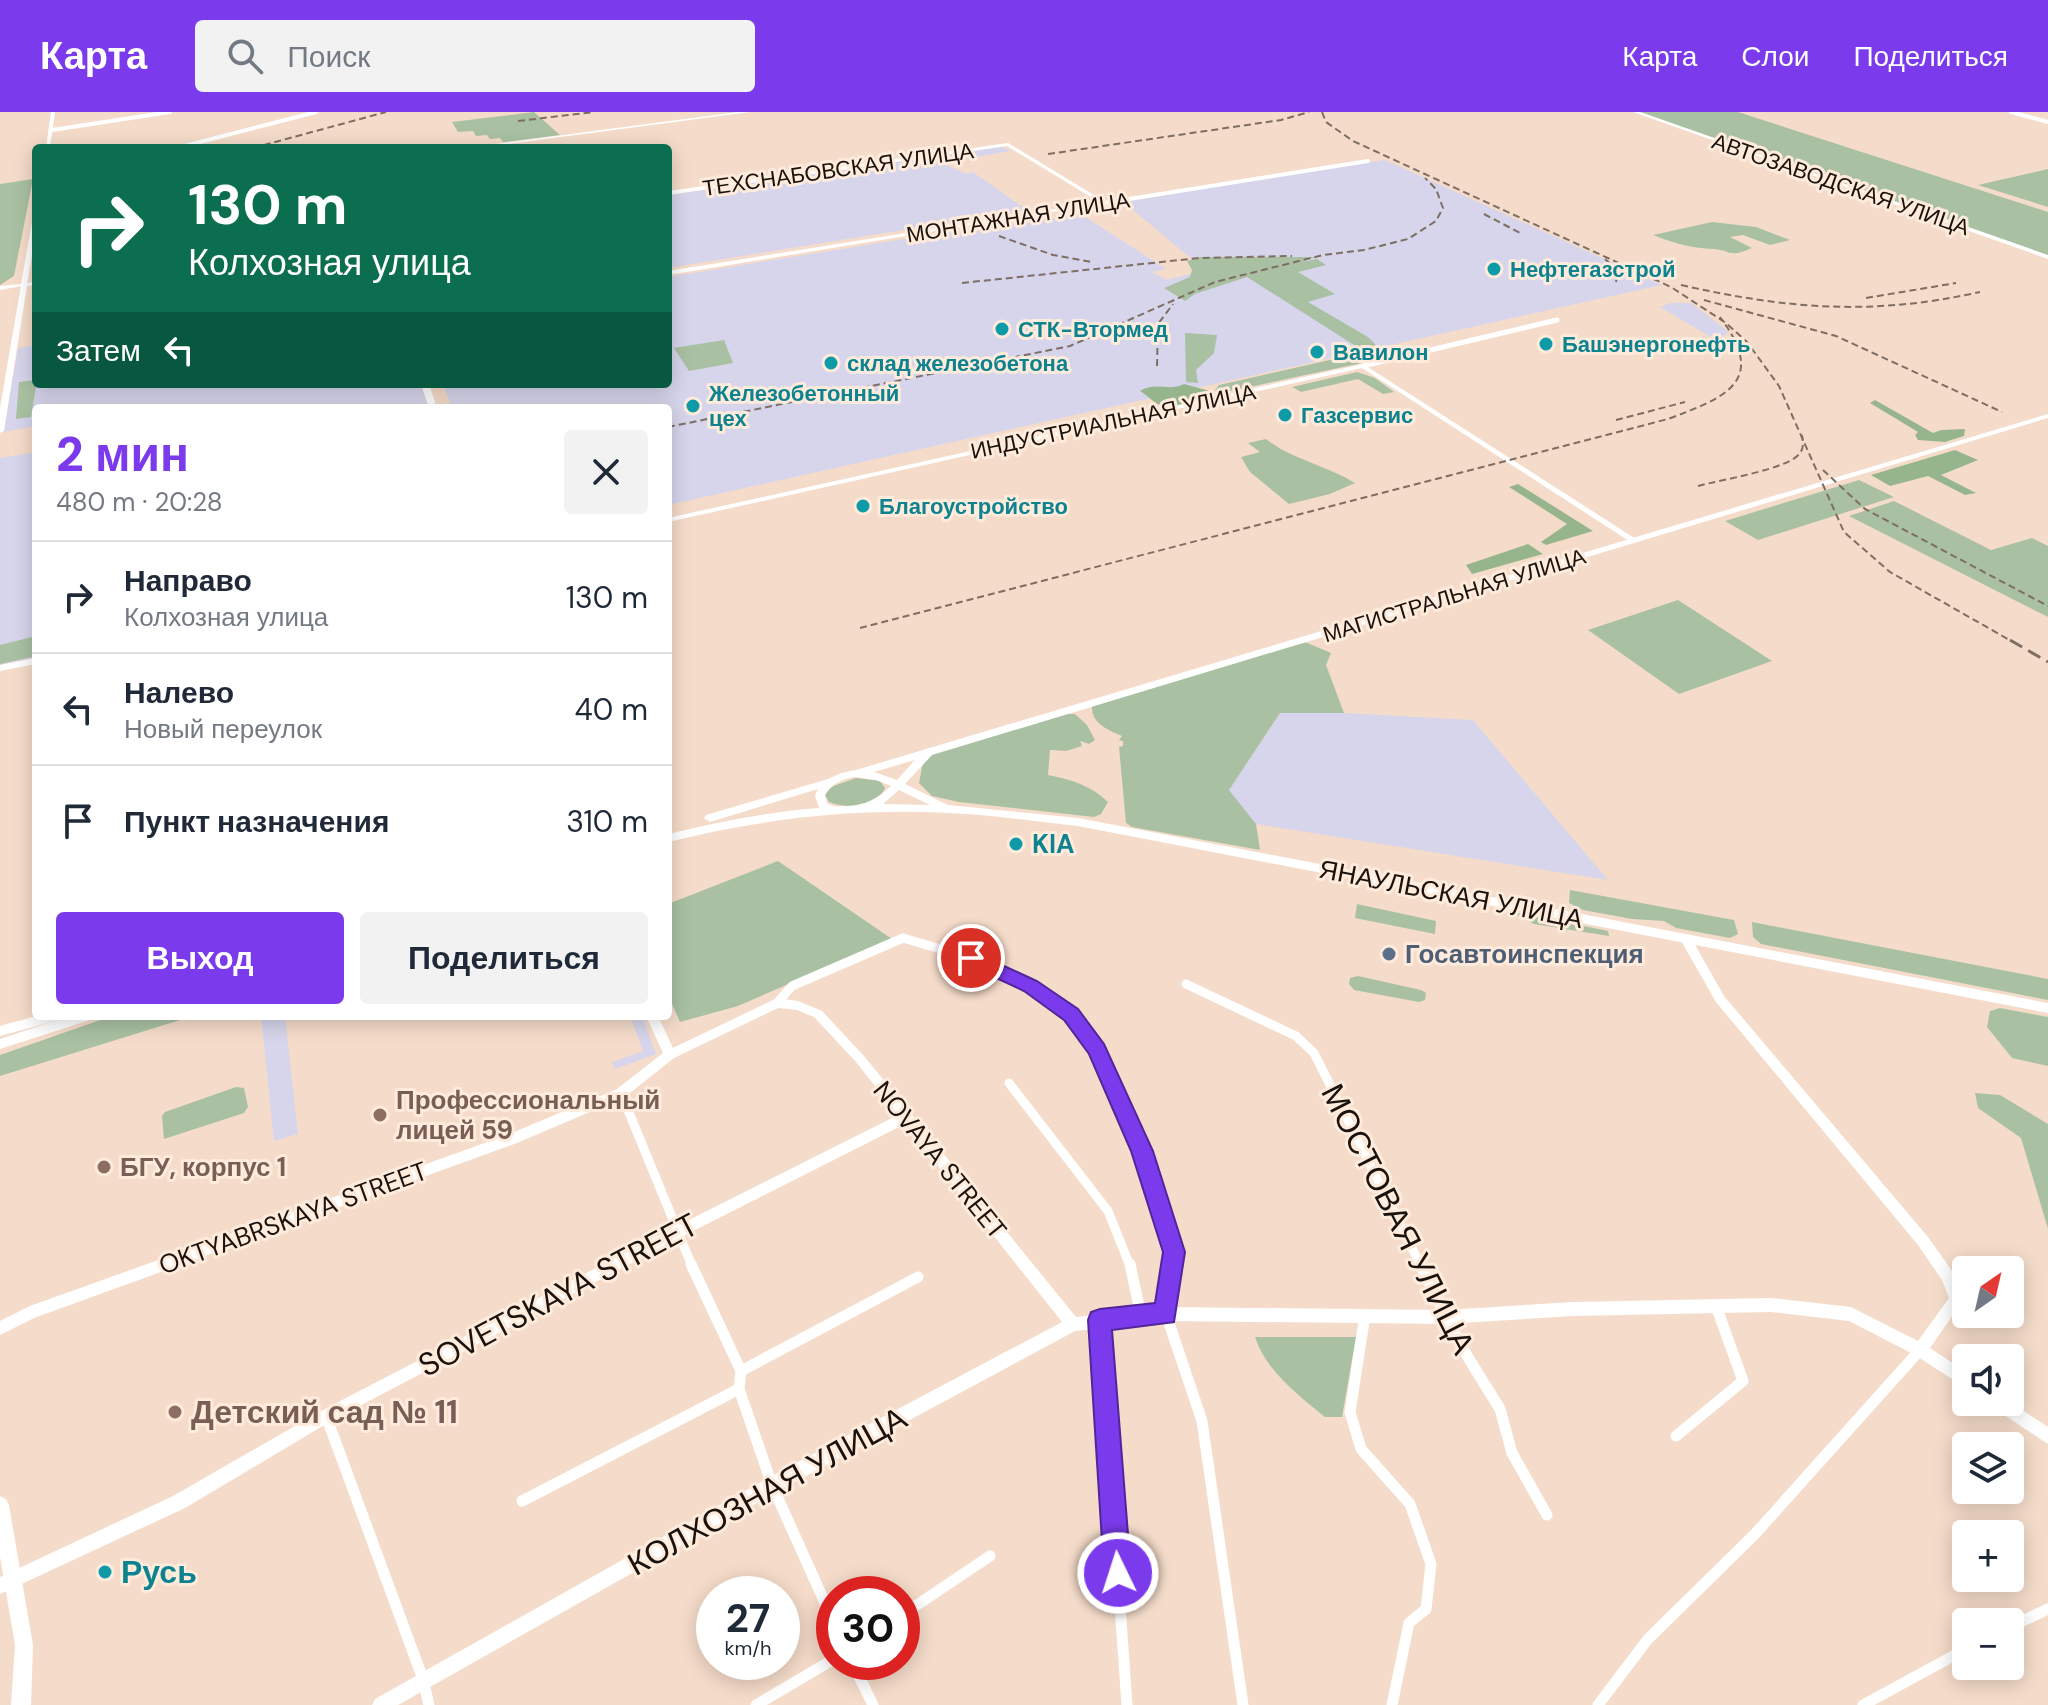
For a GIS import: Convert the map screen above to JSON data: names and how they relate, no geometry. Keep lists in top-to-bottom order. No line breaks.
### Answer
{"streets":{"main road":["АВТОЗАВОДСКАЯ УЛИЦА","МАГИСТРАЛЬНАЯ УЛИЦА","ЯНАУЛЬСКАЯ УЛИЦА"],"street":["ТЕХСНАБОВСКАЯ УЛИЦА","МОНТАЖНАЯ УЛИЦА","ИНДУСТРИАЛЬНАЯ УЛИЦА","NOVAYA STREET","OKTYABRSKAYA STREET","МОСТОВАЯ УЛИЦА","SOVETSKAYA STREET","КОЛХОЗНАЯ УЛИЦА"]},"crossings":[["ТЕХСНАБОВСКАЯ УЛИЦА","МОНТАЖНАЯ УЛИЦА"],["NOVAYA STREET","OKTYABRSKAYA STREET"],["NOVAYA STREET","SOVETSKAYA STREET"],["NOVAYA STREET","КОЛХОЗНАЯ УЛИЦА"],["МОСТОВАЯ УЛИЦА","КОЛХОЗНАЯ УЛИЦА"]],"places":["Нефтегазстрой","СТК-Втормед","Башэнергонефть","Вавилон","склад железобетона","Железобетонный цех","Газсервис","Благоустройство","KIA","Госавтоинспекция","Профессиональный лицей 59","БГУ, корпус 1","Детский сад № 11","Русь"],"north":"top right","page":{"header":"Карта","search":"Поиск","nav":["Карта","Слои","Поделиться"],"turn":["130 m","Колхозная улица"],"then":"Затем","heading":["2 мин","480 m · 20:28"],"list":[{"name":"Направо","note":"Колхозная улица","value":"130 m"},{"name":"Налево","note":"Новый переулок","value":"40 m"},{"name":"Пункт назначения","value":"310 m"}],"buttons":["Выход","Поделиться"],"map_buttons":["+","−"],"speed":"27 km/h","limit":"30"}}
